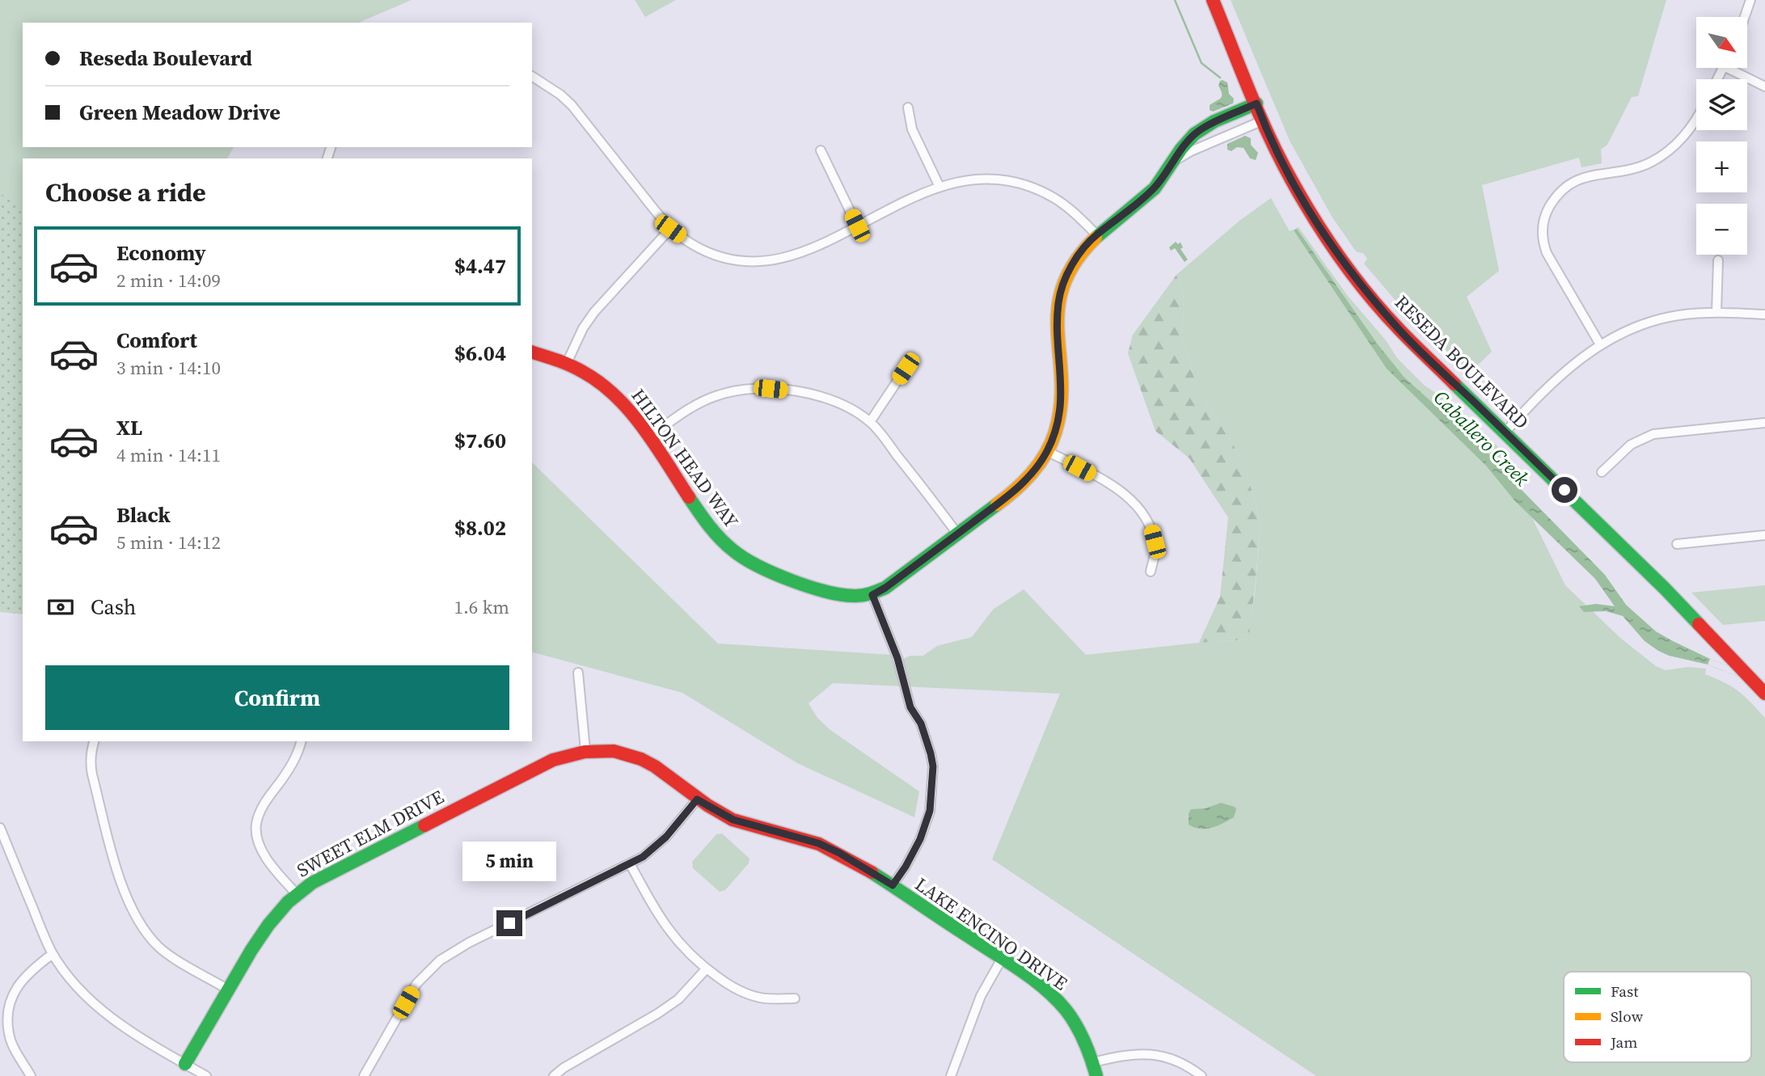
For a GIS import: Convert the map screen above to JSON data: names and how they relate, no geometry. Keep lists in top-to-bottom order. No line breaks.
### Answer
{"streets":{"street":["RESEDA BOULEVARD","HILTON HEAD WAY","SWEET ELM DRIVE","LAKE ENCINO DRIVE"]},"crossings":[["SWEET ELM DRIVE","LAKE ENCINO DRIVE"]],"water":["Caballero Creek"],"legend":["Fast","Slow","Jam"],"north":"bottom right","page":{"map_buttons":["+","−"],"banner":["Reseda Boulevard","Green Meadow Drive"],"heading":"Choose a ride","list":[{"name":"Economy","note":"2 min · 14:09","value":"$4.47"},{"name":"Comfort","note":"3 min · 14:10","value":"$6.04"},{"name":"XL","note":"4 min · 14:11","value":"$7.60"},{"name":"Black","note":"5 min · 14:12","value":"$8.02"}],"pay":["Cash","1.6 km"],"buttons":"Confirm","bubble":"5 min"}}
